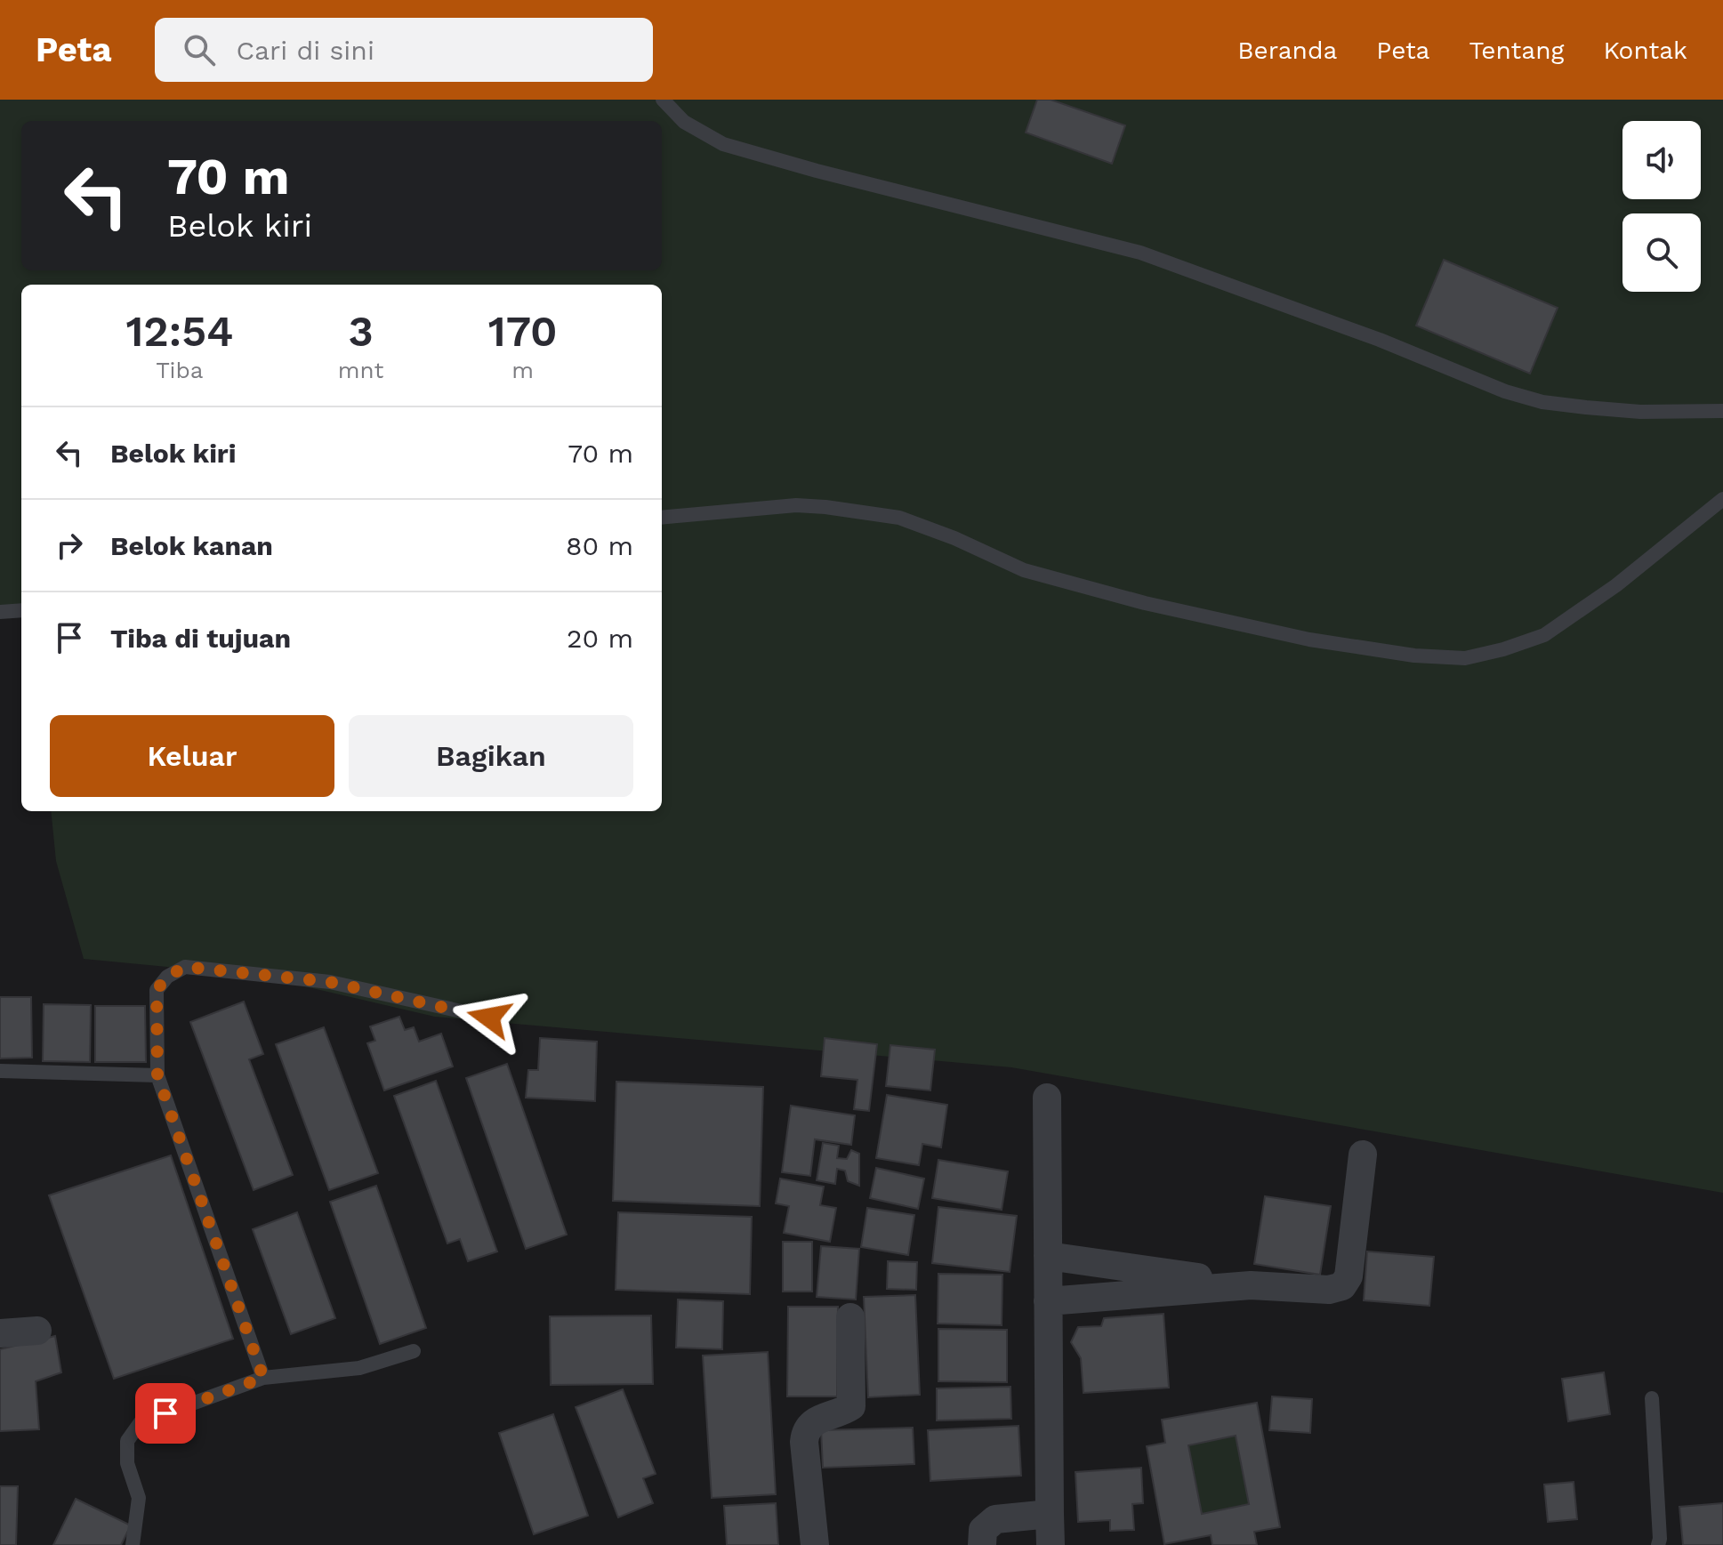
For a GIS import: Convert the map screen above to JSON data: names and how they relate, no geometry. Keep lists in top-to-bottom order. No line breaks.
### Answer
{"page":{"header":"Peta","search":"Cari di sini","nav":["Beranda","Peta","Tentang","Kontak"],"turn":["70 m","Belok kiri"],"eta":["12:54","Tiba","3","mnt","170","m"],"list":[{"name":"Belok kiri","value":"70 m"},{"name":"Belok kanan","value":"80 m"},{"name":"Tiba di tujuan","value":"20 m"}],"buttons":["Keluar","Bagikan"]}}
